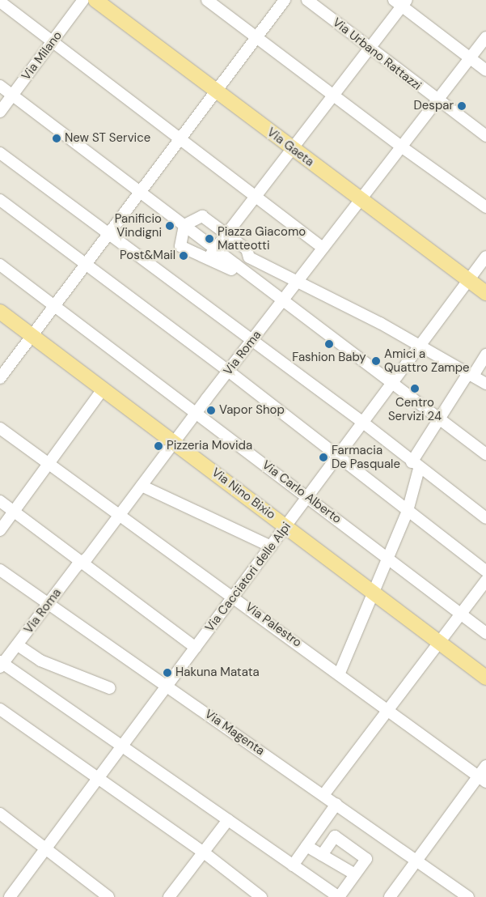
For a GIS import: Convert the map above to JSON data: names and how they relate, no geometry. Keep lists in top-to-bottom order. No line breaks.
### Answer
{"streets":{"main road":["Via Gaeta","Via Nino Bixio"],"street":["Via Urbano Rattazzi","Via Milano","Via Roma","Via Carlo Alberto","Via Cacciatori delle Alpi","Via Palestro","Via Magenta"]},"crossings":[["Via Urbano Rattazzi","Via Roma"],["Via Gaeta","Via Roma"],["Via Gaeta","Via Cacciatori delle Alpi"],["Via Roma","Via Carlo Alberto"],["Via Roma","Via Nino Bixio"],["Via Roma","Via Palestro"],["Via Roma","Via Magenta"],["Via Carlo Alberto","Via Cacciatori delle Alpi"],["Via Nino Bixio","Via Cacciatori delle Alpi"],["Via Cacciatori delle Alpi","Via Palestro"],["Via Cacciatori delle Alpi","Via Magenta"]],"places":["Despar","New ST Service","Panificio Vindigni","Piazza Giacomo Matteotti","Post&Mail","Fashion Baby","Amici a Quattro Zampe","Centro Servizi 24","Vapor Shop","Pizzeria Movida","Farmacia De Pasquale","Hakuna Matata"]}
